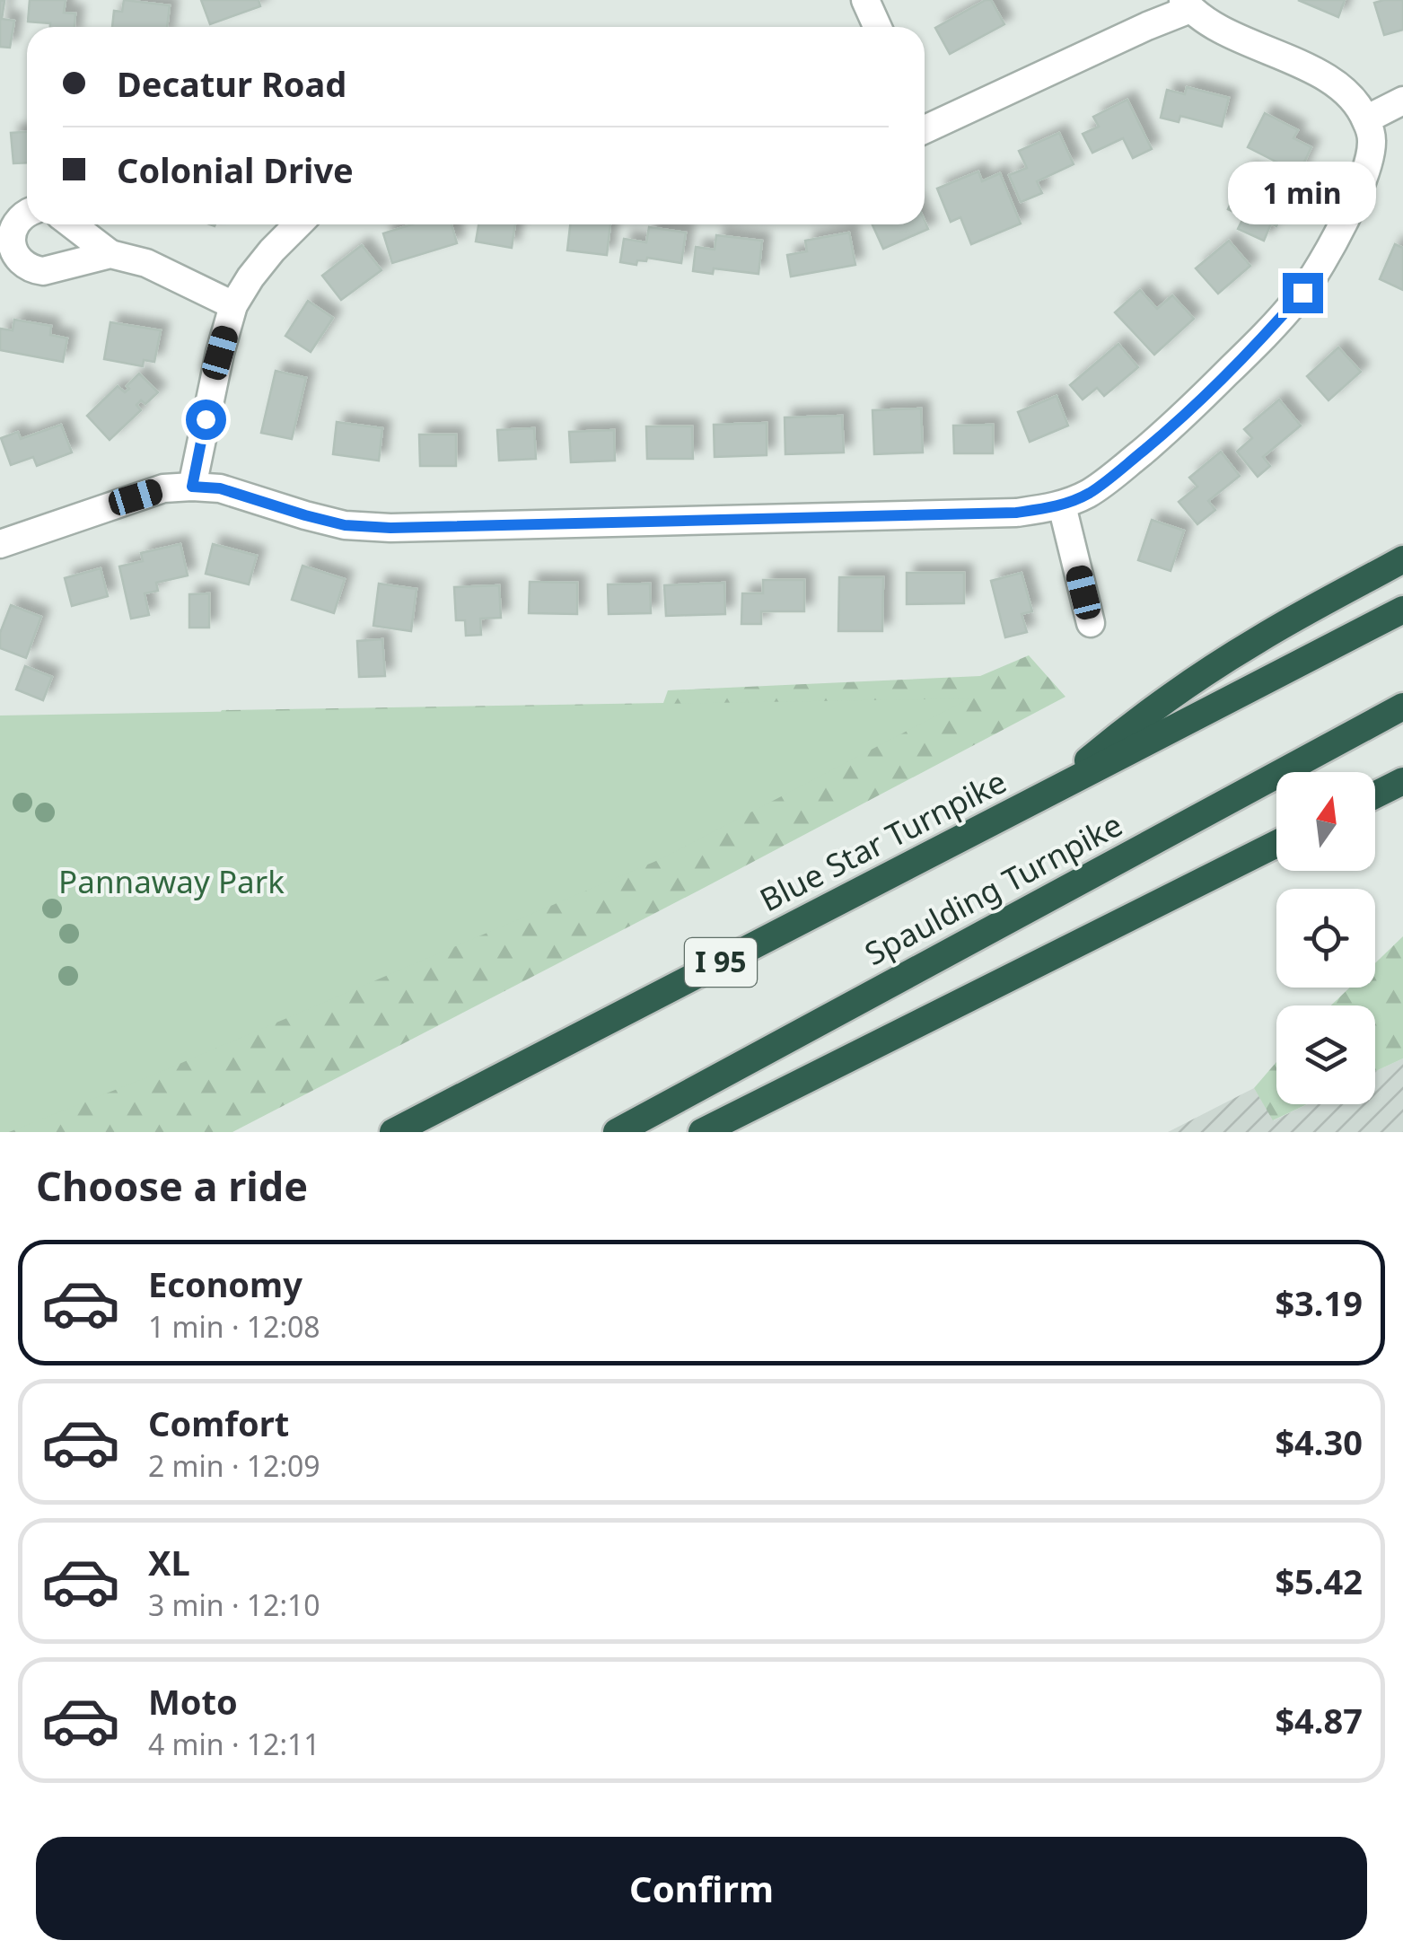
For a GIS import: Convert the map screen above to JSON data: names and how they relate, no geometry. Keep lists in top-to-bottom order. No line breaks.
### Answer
{"streets":{"highway":["Blue Star Turnpike","Spaulding Turnpike","I 95"]},"crossings":[["Blue Star Turnpike","Spaulding Turnpike"]],"parks":["Pannaway Park"],"north":"top","page":{"banner":["Decatur Road","Colonial Drive"],"bubble":"1 min","heading":"Choose a ride","list":[{"name":"Economy","note":"1 min · 12:08","value":"$3.19"},{"name":"Comfort","note":"2 min · 12:09","value":"$4.30"},{"name":"XL","note":"3 min · 12:10","value":"$5.42"},{"name":"Moto","note":"4 min · 12:11","value":"$4.87"}],"buttons":"Confirm"}}
